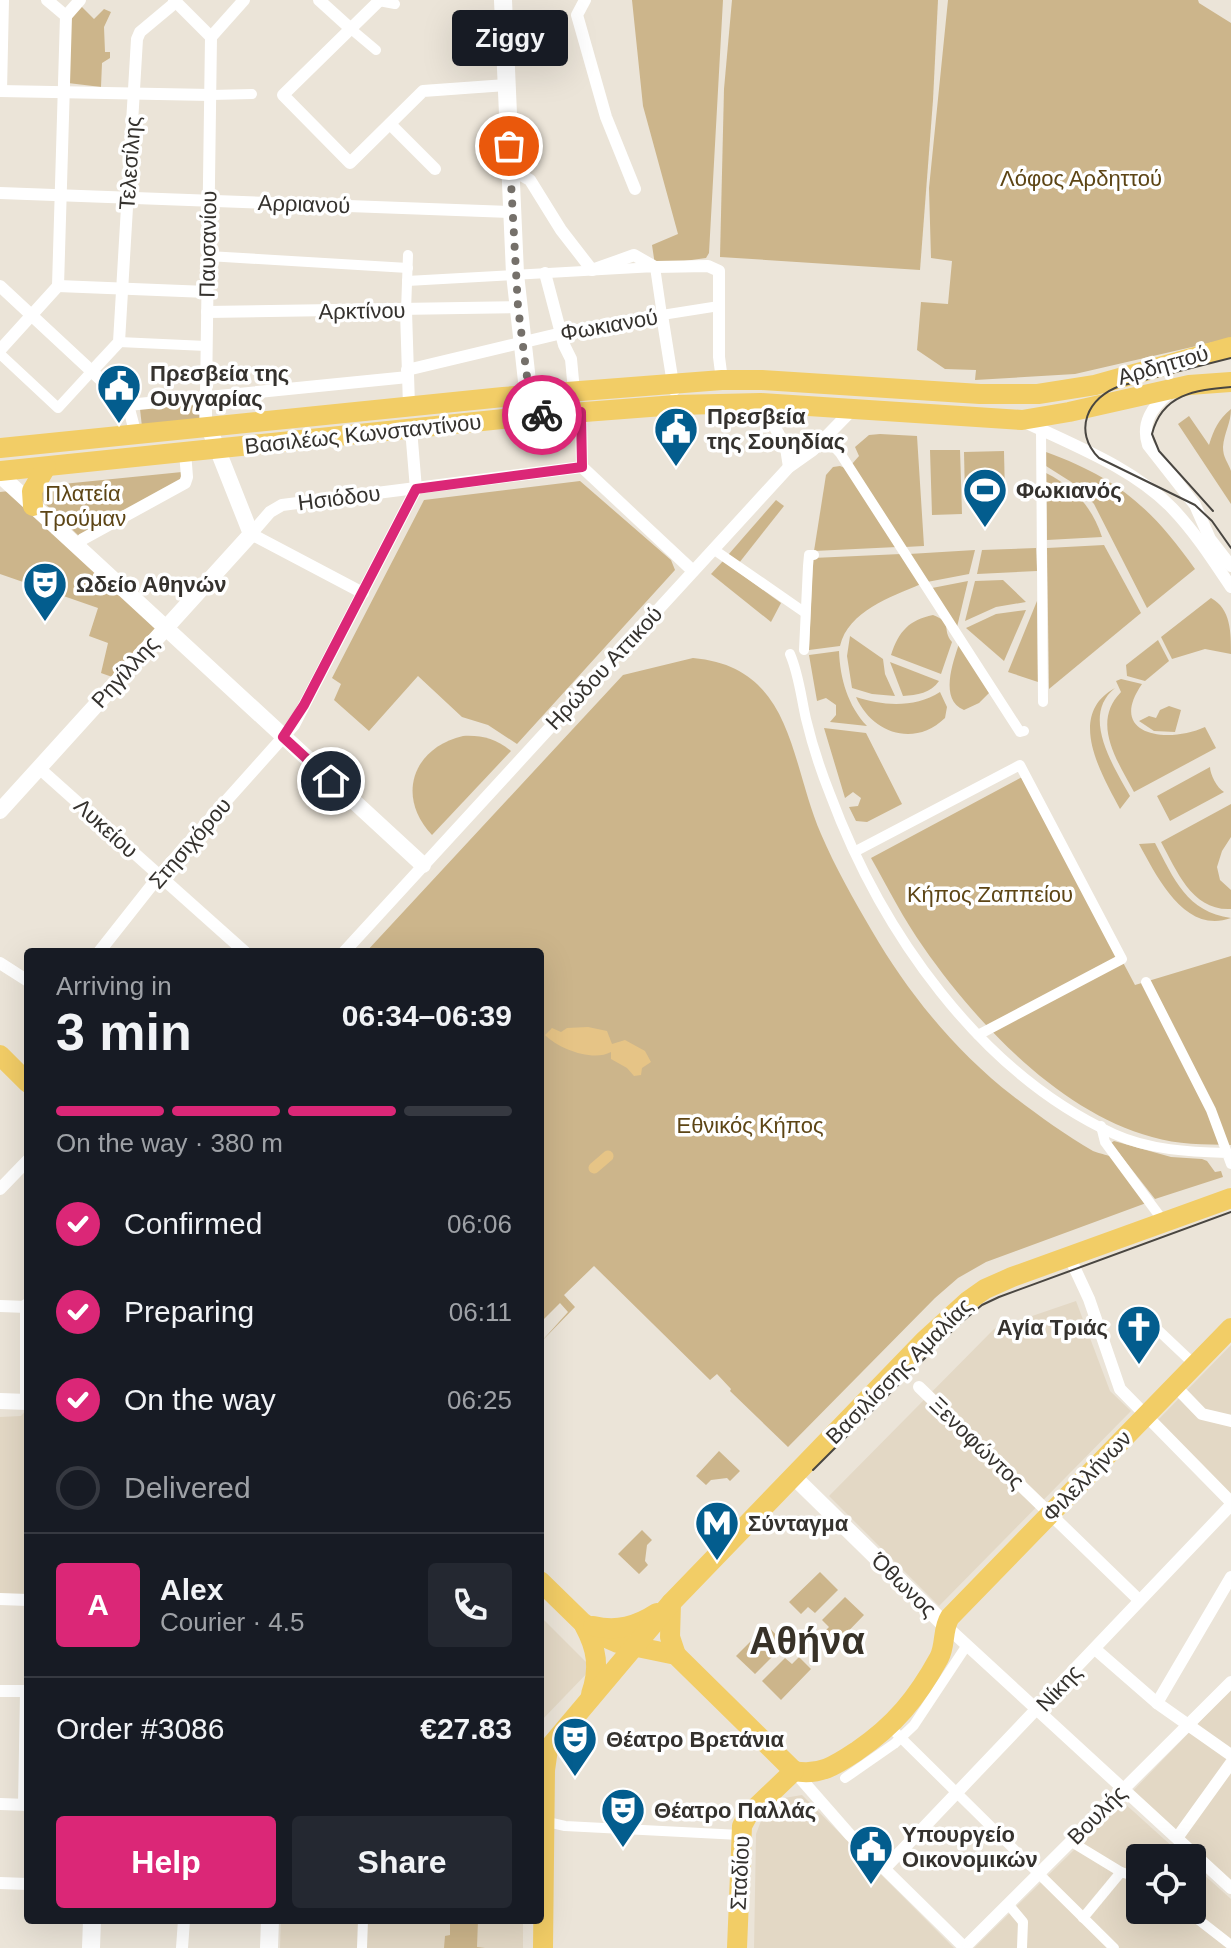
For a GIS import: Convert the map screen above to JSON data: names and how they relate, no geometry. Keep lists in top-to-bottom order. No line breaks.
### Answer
{"streets":{"main road":["Αρδηττού","Βασιλέως Κωνσταντίνου","Βασιλίσσης Αμαλίας","Φιλελλήνων","Σταδίου"],"street":["Τελεσίλης","Αρριανού","Παυσανίου","Αρκτίνου","Φωκιανού","Ησιόδου","Ηρώδου Αττικού","Ρηγίλλης","Λυκείου","Στησιχόρου","Ξενοφώντος","Όθωνος","Νίκης","Βουλής"]},"crossings":[["Τελεσίλης","Αρριανού"],["Αρριανού","Παυσανίου"],["Παυσανίου","Αρκτίνου"],["Παυσανίου","Φωκιανού"],["Παυσανίου","Βασιλέως Κωνσταντίνου"],["Παυσανίου","Ησιόδου"],["Παυσανίου","Ρηγίλλης"],["Αρδηττού","Βασιλέως Κωνσταντίνου"],["Βασιλέως Κωνσταντίνου","Ηρώδου Αττικού"],["Ησιόδου","Ρηγίλλης"],["Ησιόδου","Στησιχόρου"],["Ρηγίλλης","Λυκείου"],["Λυκείου","Στησιχόρου"],["Βασιλίσσης Αμαλίας","Φιλελλήνων"],["Βασιλίσσης Αμαλίας","Όθωνος"],["Βασιλίσσης Αμαλίας","Σταδίου"],["Ξενοφώντος","Φιλελλήνων"],["Ξενοφώντος","Νίκης"],["Φιλελλήνων","Όθωνος"],["Φιλελλήνων","Σταδίου"],["Όθωνος","Σταδίου"]],"districts":["Αθήνα"],"parks":["Λόφος Αρδηττού","Πλατεία Τρούμαν","Κήπος Ζαππείου","Εθνικός Κήπος"],"places":{"other":["Ziggy"],"public building":["Πρεσβεία της Ουγγαρίας","Πρεσβεία της Σουηδίας","Υπουργείο Οικονομικών"],"sports":["Φωκιανός"],"theatre":["Ωδείο Αθηνών","Θέατρο Βρετάνια","Θέατρο Παλλάς"],"church":["Αγία Τριάς"],"metro station":["Σύνταγμα"]},"page":{"bubble":"Ziggy","heading":["3 min","Arriving in","06:34–06:39"],"panel":["Alex","Courier · 4.5","Order #3086","€27.83"],"bar":"On the way · 380 m","list":[["Confirmed","06:06"],["Preparing","06:11"],["On the way","06:25"],"Delivered"],"round":"A","buttons":["Help","Share"]}}
